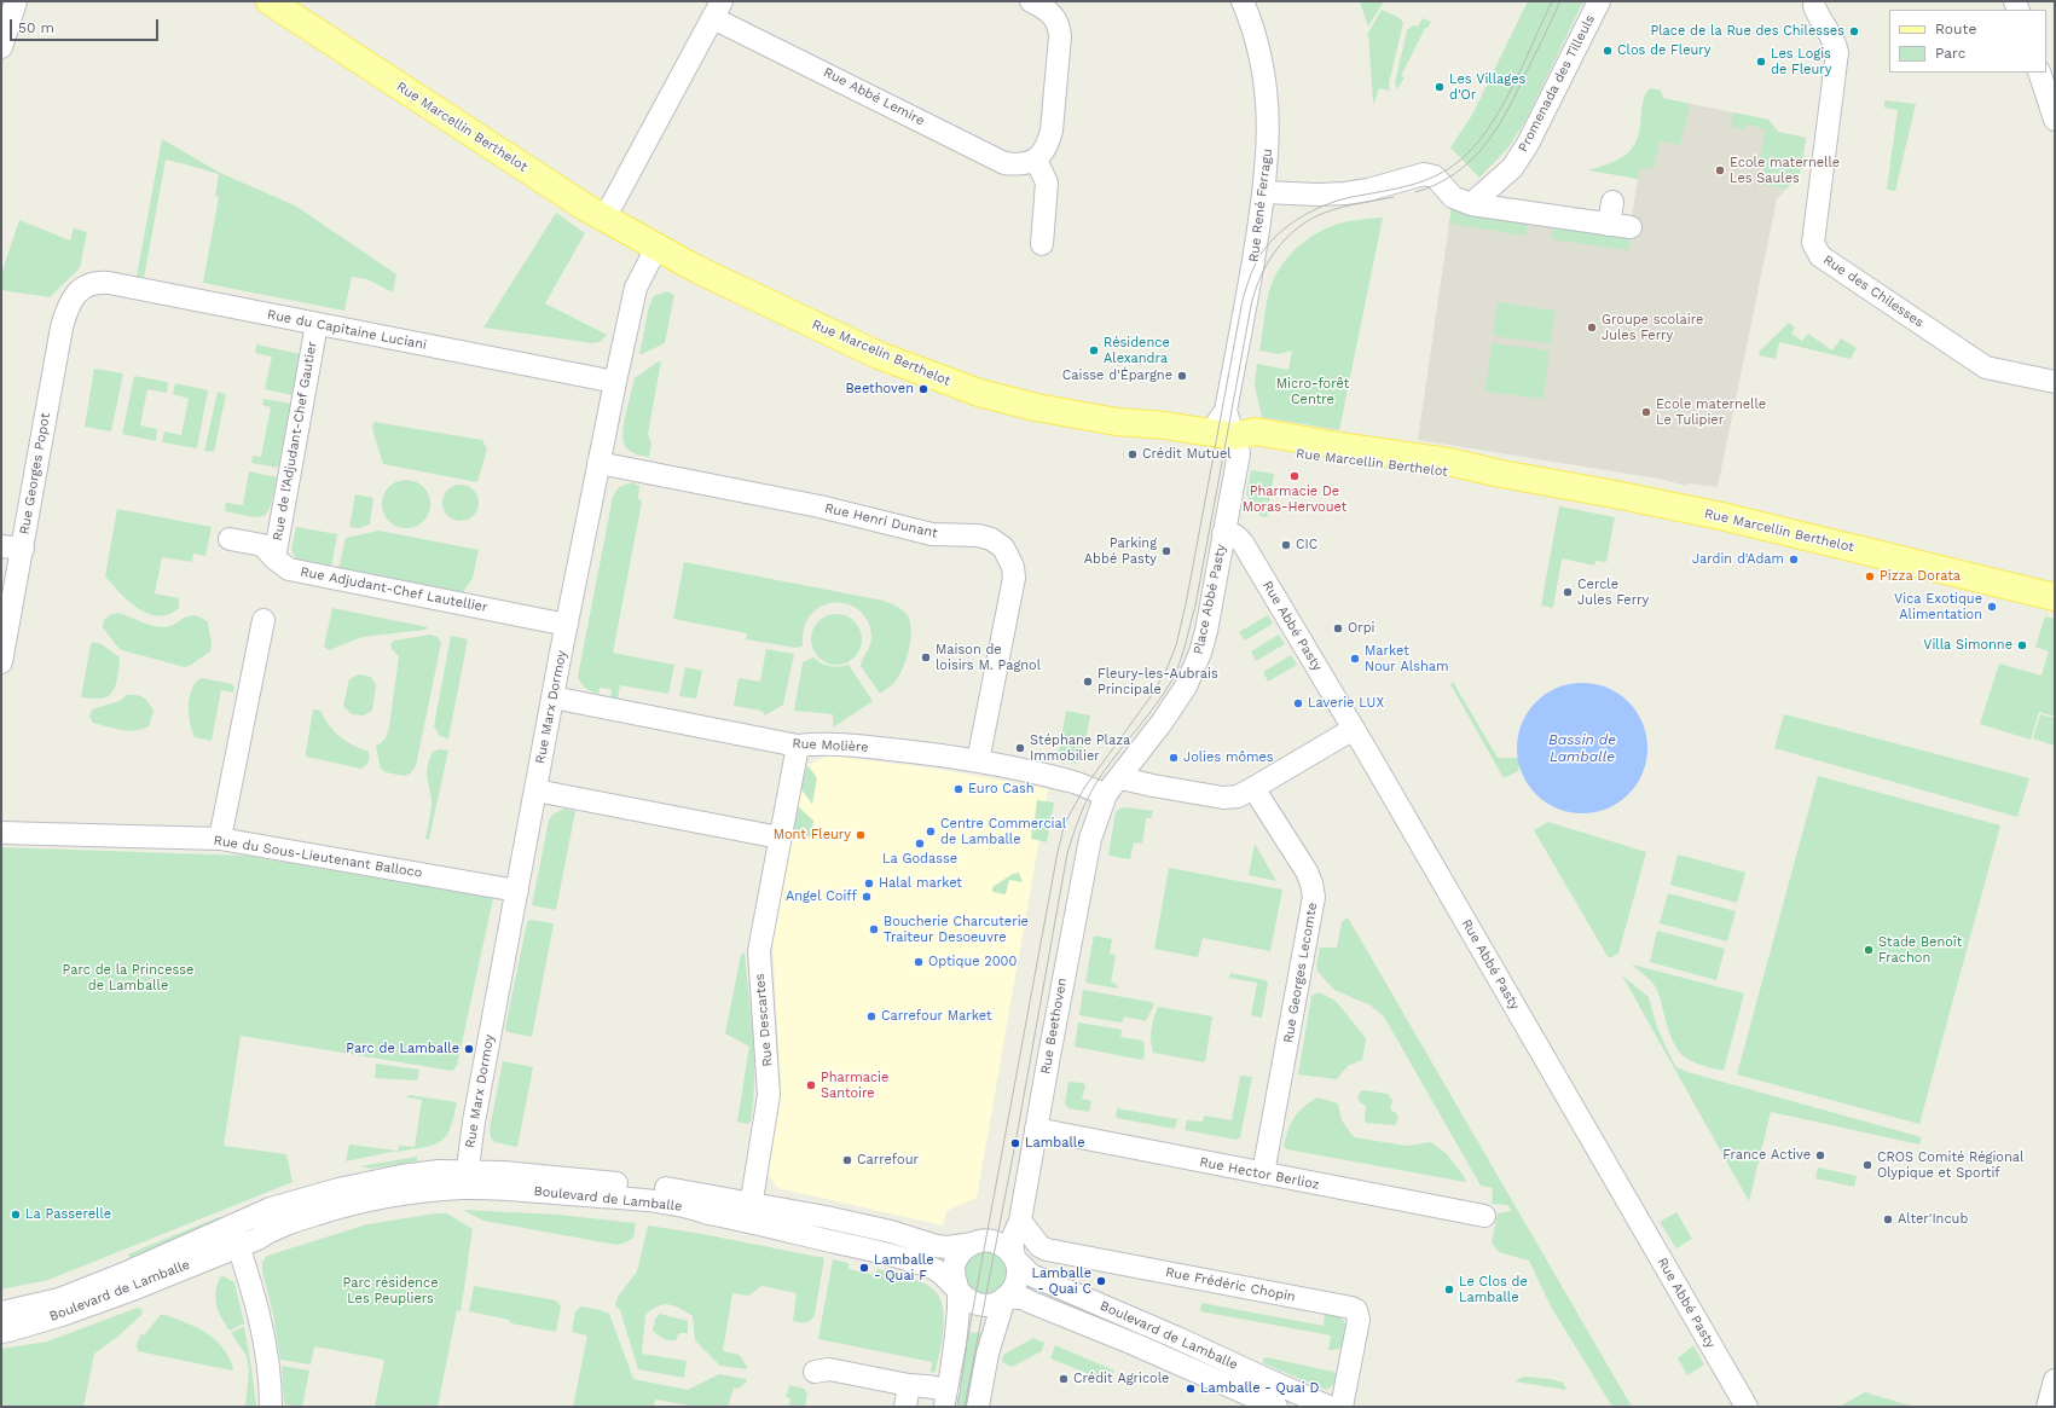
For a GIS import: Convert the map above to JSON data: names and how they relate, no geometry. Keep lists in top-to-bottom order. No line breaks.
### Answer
{"streets":{"main road":["Rue Marcellin Berthelot","Rue Marcelin Berthelot"],"street":["Promenada des Tilleuls","Rue Abbé Lemire","Rue René Ferragu","Rue des Chilesses","Rue du Capitaine Luciani","Rue de l'Adjudant-Chef Gautier","Rue Georges Popot","Rue Henri Dunant","Rue Adjudant-Chef Lautellier","Place Abbé Pasty","Rue Abbé Pasty","Rue Marx Dormoy","Rue Molière","Rue du Sous-Lieutenant Balloco","Rue Georges Lecomte","Rue Descartes","Rue Beethoven","Rue Hector Berlioz","Boulevard de Lamballe","Rue Frédéric Chopin"]},"crossings":[["Rue Marcellin Berthelot","Rue René Ferragu"],["Rue Marcellin Berthelot","Rue Marcelin Berthelot"],["Rue Marcellin Berthelot","Place Abbé Pasty"],["Rue Marcellin Berthelot","Rue Marx Dormoy"],["Rue René Ferragu","Rue Marcelin Berthelot"],["Rue René Ferragu","Place Abbé Pasty"],["Rue du Capitaine Luciani","Rue de l'Adjudant-Chef Gautier"],["Rue du Capitaine Luciani","Rue Georges Popot"],["Rue du Capitaine Luciani","Rue Marx Dormoy"],["Rue Marcelin Berthelot","Place Abbé Pasty"],["Rue Marcelin Berthelot","Rue Marx Dormoy"],["Rue de l'Adjudant-Chef Gautier","Rue Adjudant-Chef Lautellier"],["Rue Henri Dunant","Rue Marx Dormoy"],["Rue Henri Dunant","Rue Molière"],["Rue Adjudant-Chef Lautellier","Rue Marx Dormoy"],["Place Abbé Pasty","Rue Abbé Pasty"],["Place Abbé Pasty","Rue Molière"],["Place Abbé Pasty","Rue Beethoven"],["Rue Marx Dormoy","Rue Molière"],["Rue Marx Dormoy","Rue du Sous-Lieutenant Balloco"],["Rue Marx Dormoy","Boulevard de Lamballe"],["Rue Molière","Rue Descartes"],["Rue Molière","Rue Beethoven"],["Rue Georges Lecomte","Rue Hector Berlioz"],["Rue Descartes","Boulevard de Lamballe"],["Rue Beethoven","Rue Hector Berlioz"],["Rue Beethoven","Boulevard de Lamballe"],["Rue Beethoven","Rue Frédéric Chopin"]],"water":["Bassin de Lamballe"],"parks":["Micro-forêt Centre","Parc de la Princesse de Lamballe","Parc résidence Les Peupliers"],"places":["Place de la Rue des Chilesses","Clos de Fleury","Les Logis de Fleury","Les Villages d'Or","Ecole maternelle Les Saules","Groupe scolaire Jules Ferry","Résidence Alexandra","Caisse d'Épargne","Beethoven","Ecole maternelle Le Tulipier","Crédit Mutuel","Pharmacie De Moras-Hervouet","CIC","Parking Abbé Pasty","Jardin d'Adam","Pizza Dorata","Cercle Jules Ferry","Vica Exotique Alimentation","Orpi","Villa Simonne","Maison de loisirs M. Pagnol","Market Nour Alsham","Fleury-les-Aubrais Principale","Laverie LUX","Stéphane Plaza Immobilier","Jolies mômes","Euro Cash","Centre Commercial de Lamballe","Mont Fleury","La Godasse","Halal market","Angel Coiff","Boucherie Charcuterie Traiteur Desoeuvre","Stade Benoît Frachon","Optique 2000","Carrefour Market","Parc de Lamballe","Pharmacie Santoire","Lamballe","France Active","Carrefour","CROS Comité Régional Olypique et Sportif","La Passerelle","Alter'Incub","Lamballe - Quai F","Lamballe - Quai C","Le Clos de Lamballe","Crédit Agricole","Lamballe - Quai D"],"legend":["Route","Parc"],"scale_bar":"50 m"}
